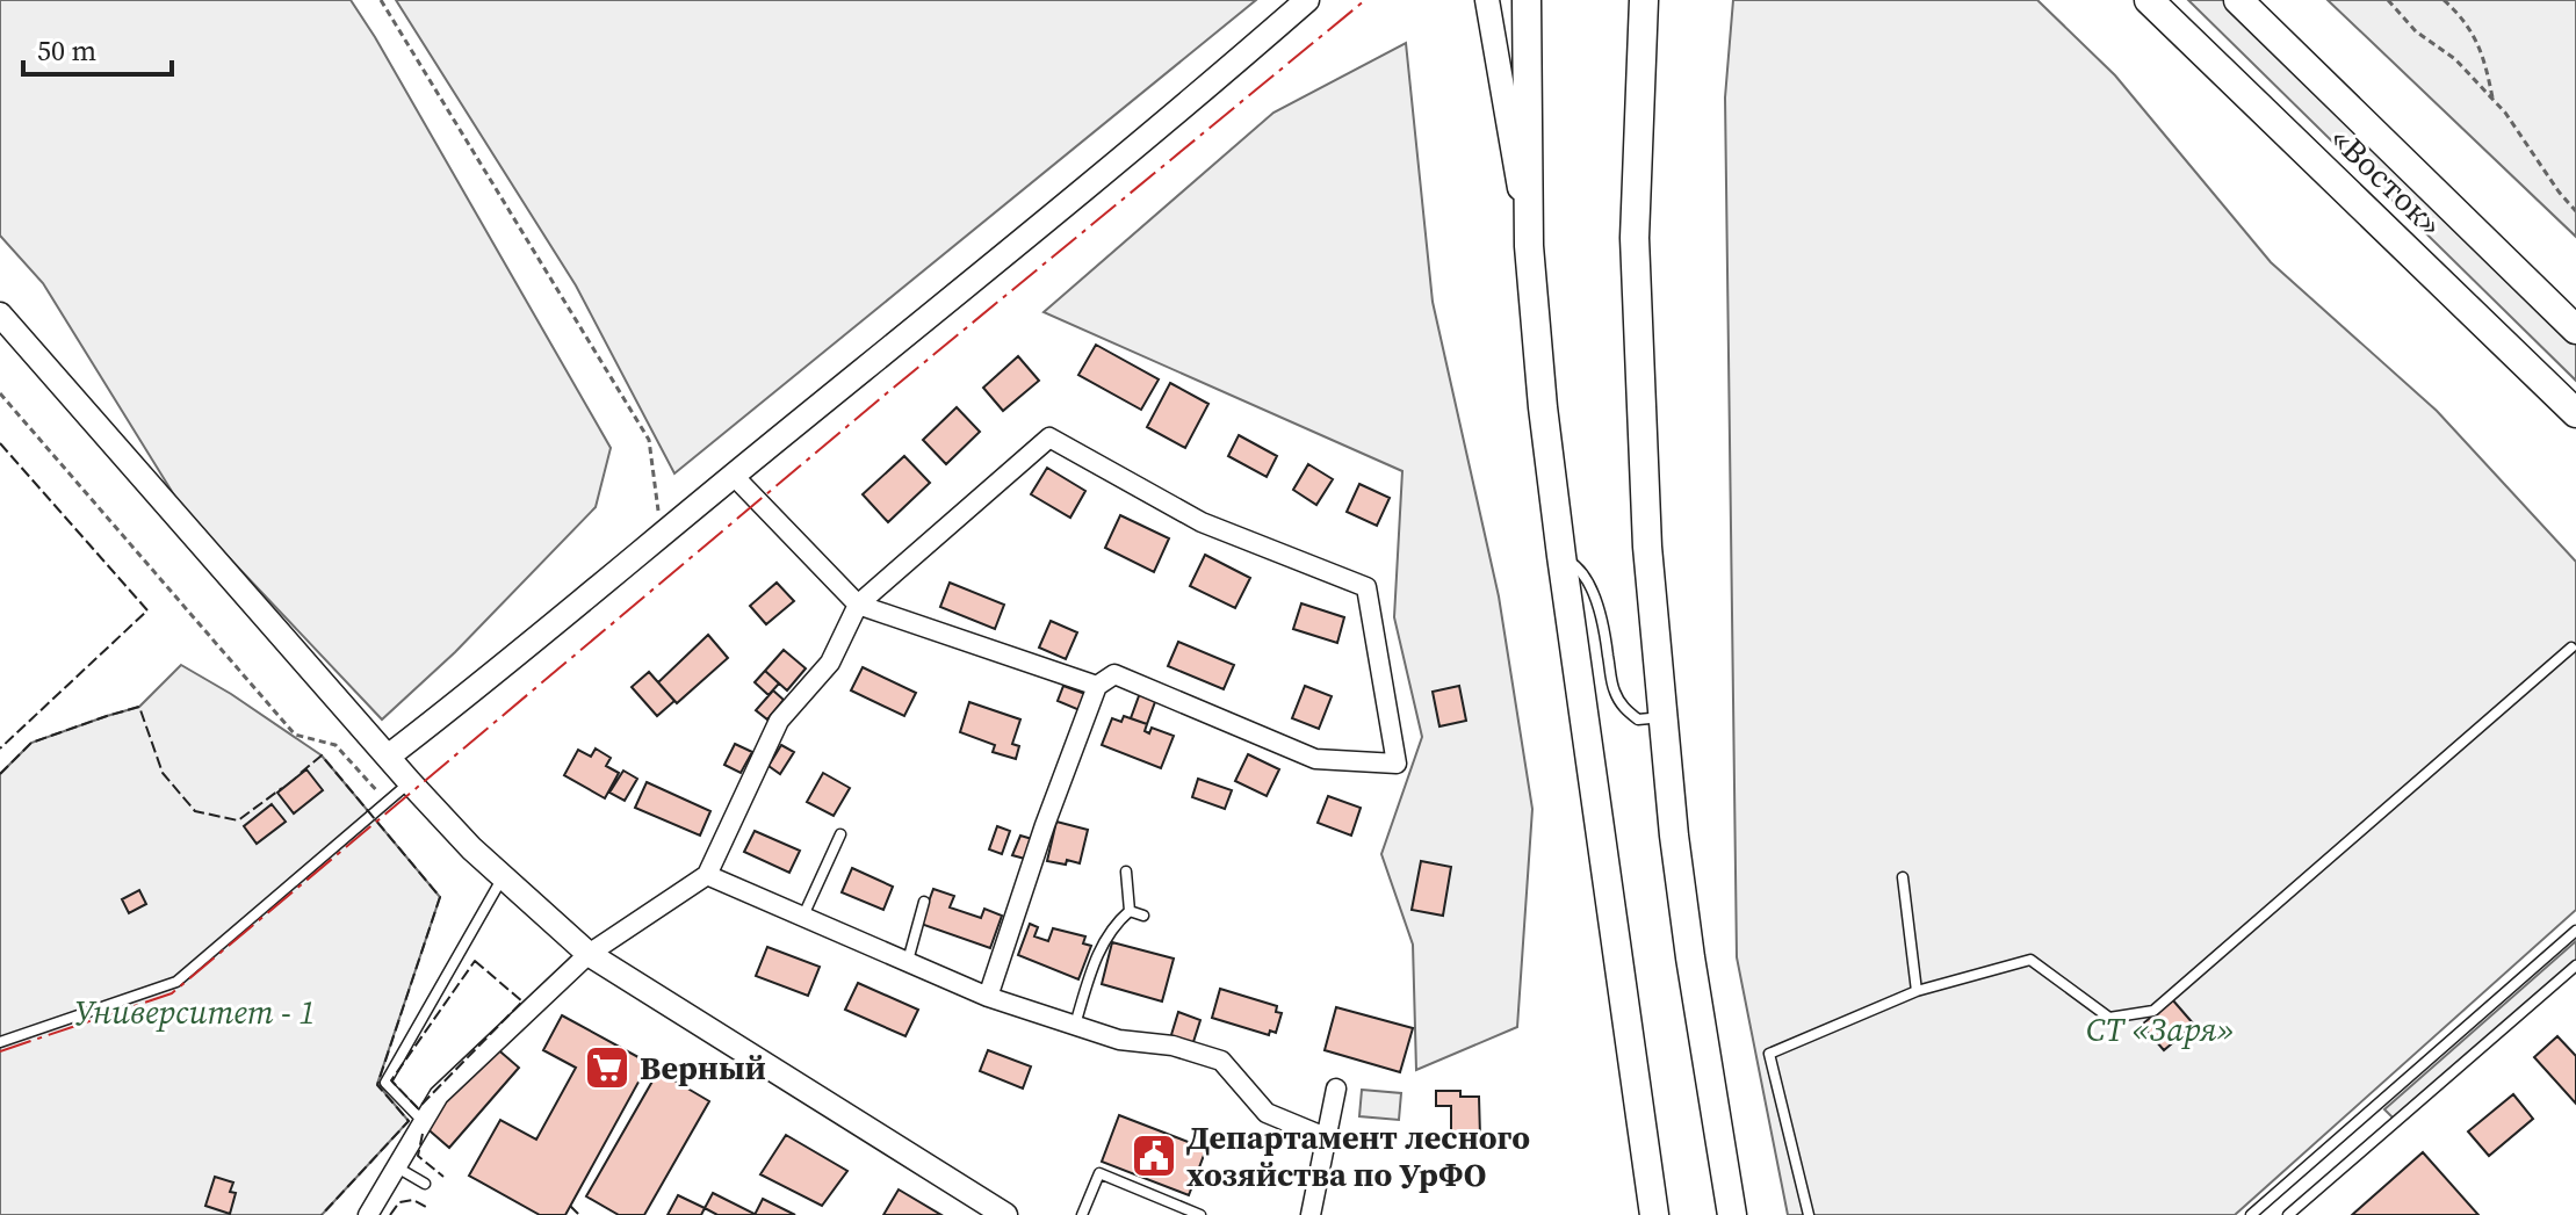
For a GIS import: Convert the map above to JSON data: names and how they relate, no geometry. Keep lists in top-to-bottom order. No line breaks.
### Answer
{"streets":{"main road":["«Восток»"]},"parks":["Университет - 1","СТ «Заря»"],"places":{"supermarket":["Верный"],"public building":["Департамент лесного хозяйства по УрФО"]},"scale_bar":"50 m"}
